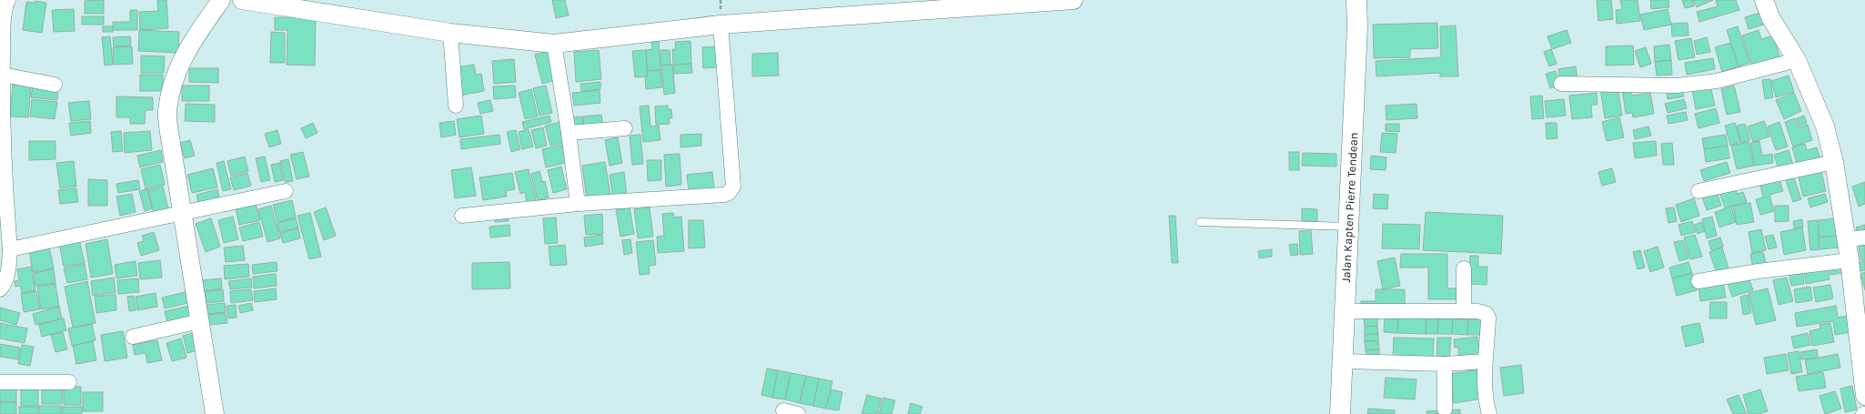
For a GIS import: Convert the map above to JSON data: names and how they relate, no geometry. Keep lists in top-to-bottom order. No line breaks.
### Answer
{"streets":{"main road":["Jalan Kapten Pierre Tendean"]}}
